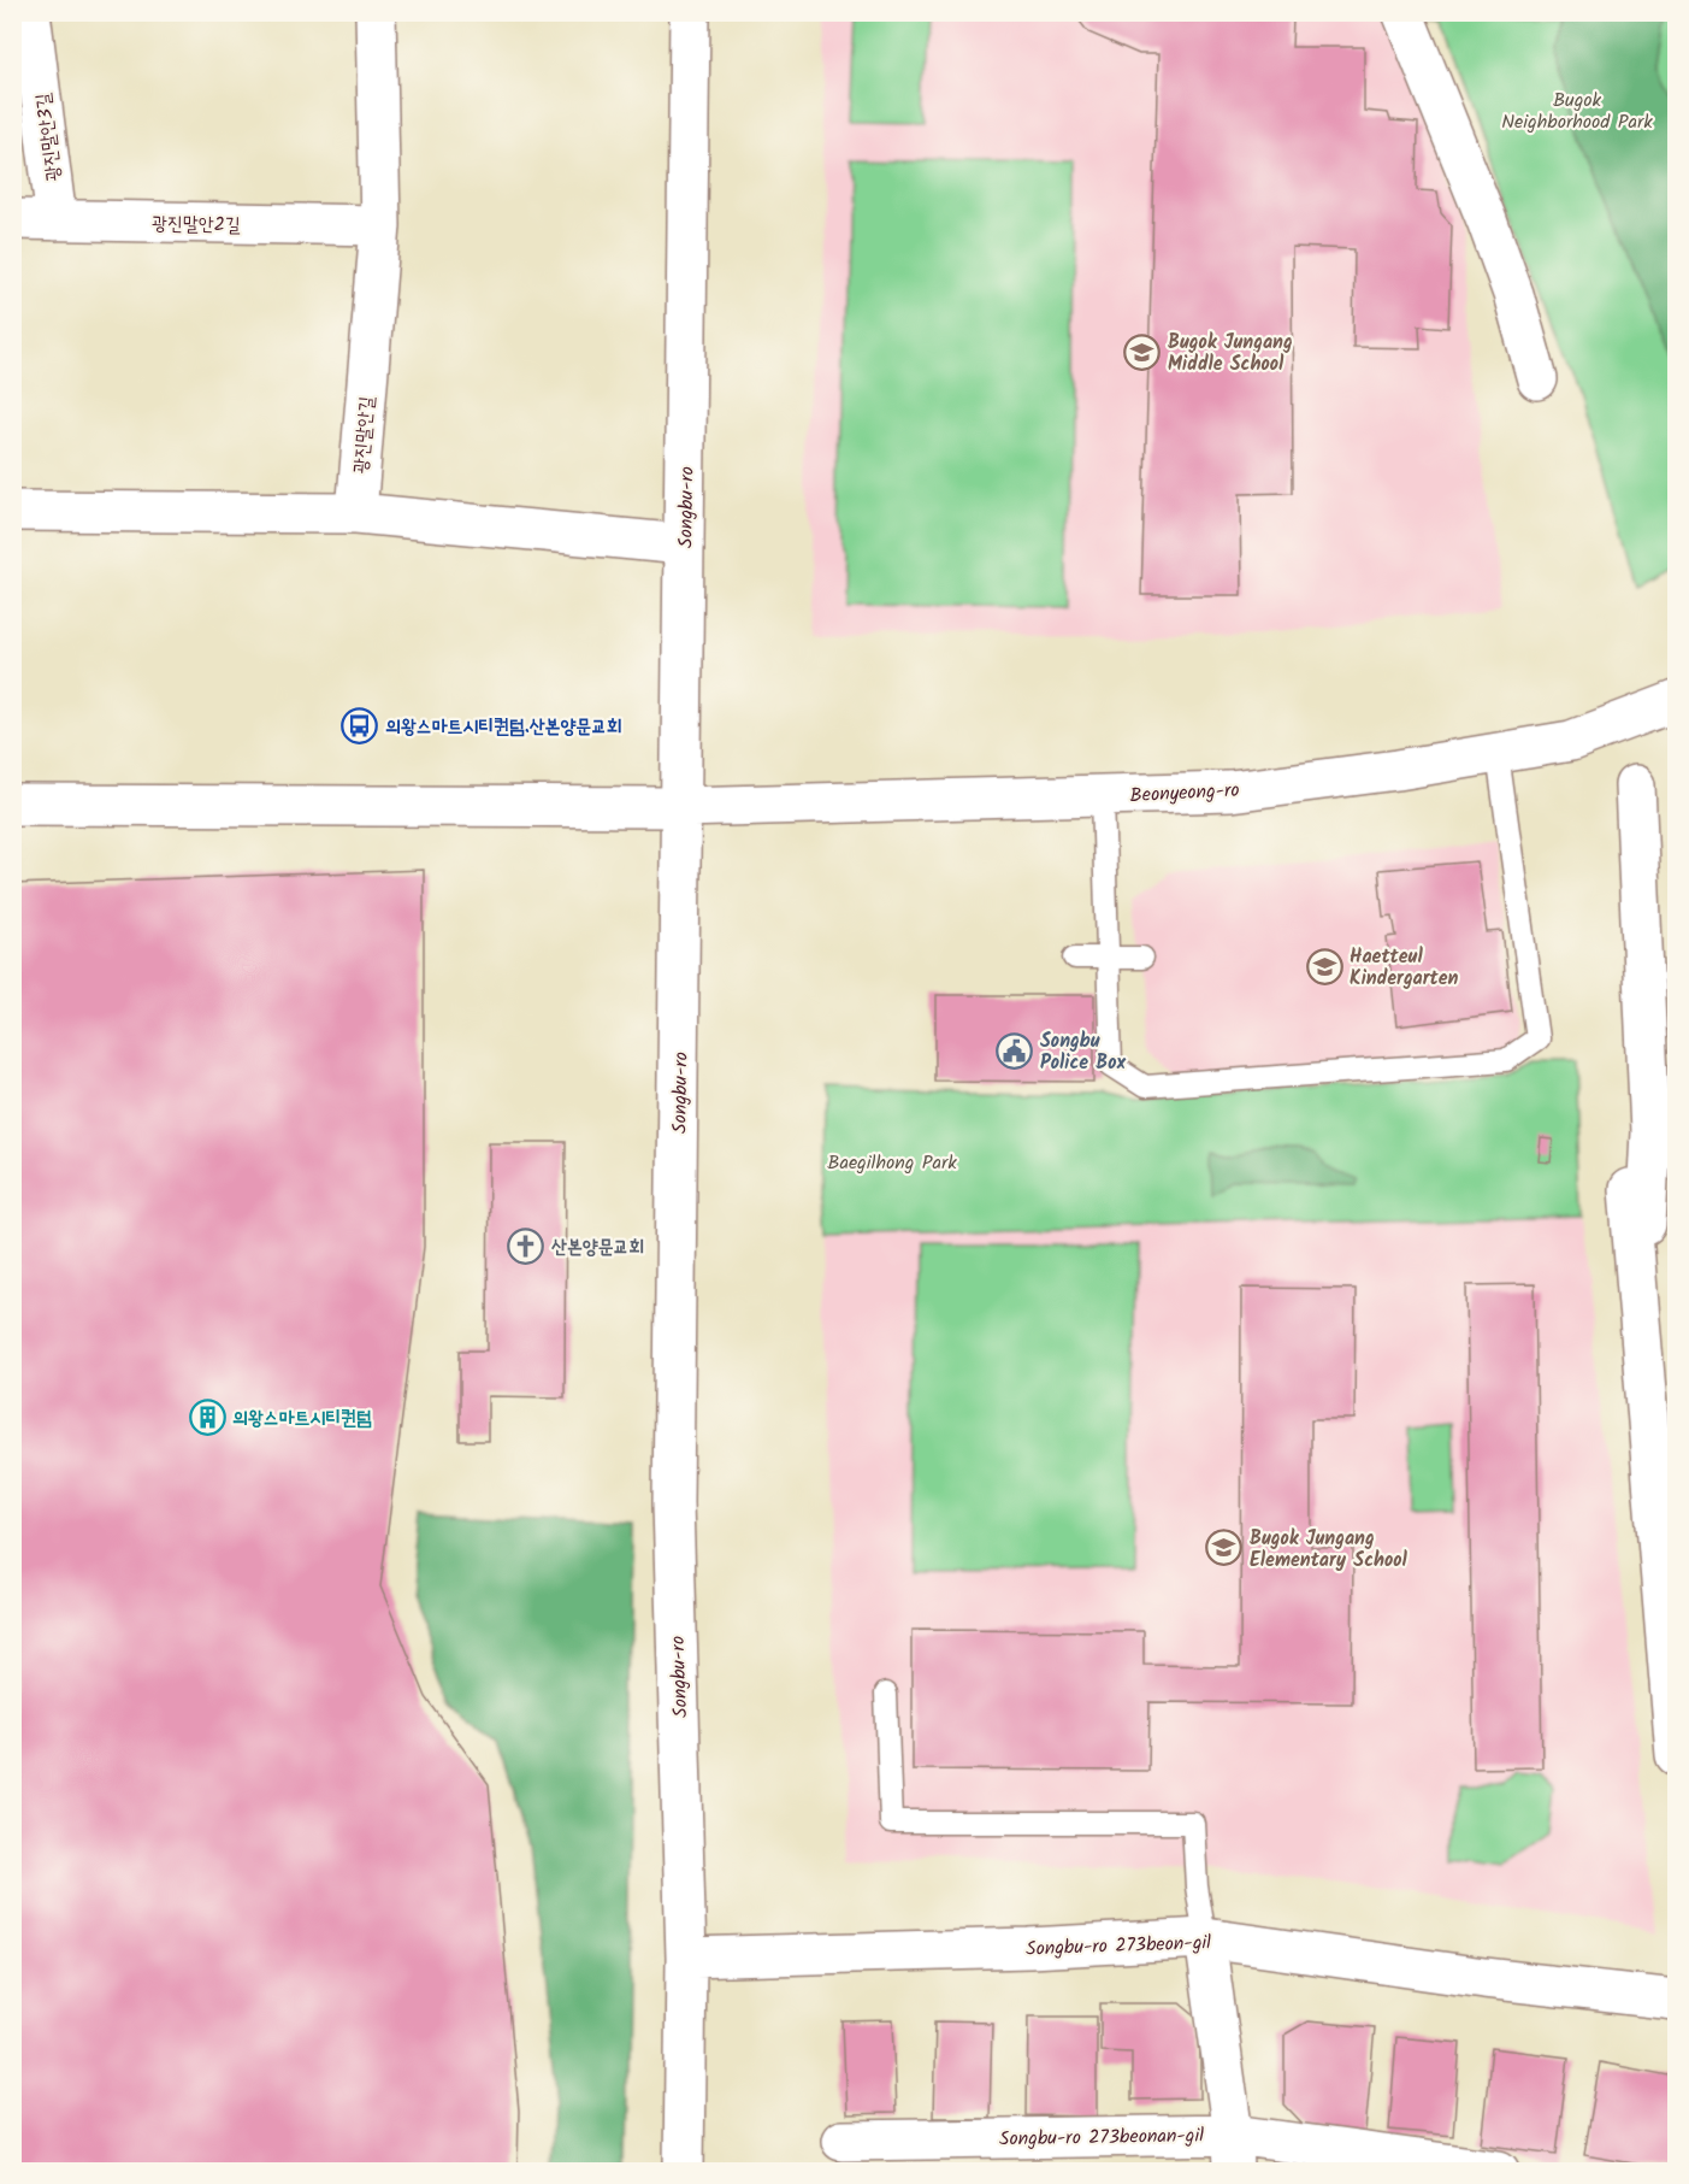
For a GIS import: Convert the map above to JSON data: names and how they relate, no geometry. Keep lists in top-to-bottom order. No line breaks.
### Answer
{"streets":{"street":["광진말안3길","광진말안2길","광진말안길","Songbu-ro","Beonyeong-ro","Songbu-ro 273beon-gil","Songbu-ro 273beonan-gil"]},"crossings":[["광진말안3길","광진말안2길"],["광진말안2길","광진말안길"],["Songbu-ro","Beonyeong-ro"],["Songbu-ro","Songbu-ro 273beon-gil"],["Songbu-ro 273beon-gil","Songbu-ro 273beonan-gil"]],"parks":["Bugok Neighborhood Park","Baegilhong Park"],"places":{"school or university":["Bugok Jungang Middle School","Haetteul Kindergarten","Bugok Jungang Elementary School"],"bus stop":["의왕스마트시티퀀텀.산본양문교회"],"public building":["Songbu Police Box"],"church":["산본양문교회"],"building":["의왕스마트시티퀀텀"]}}
